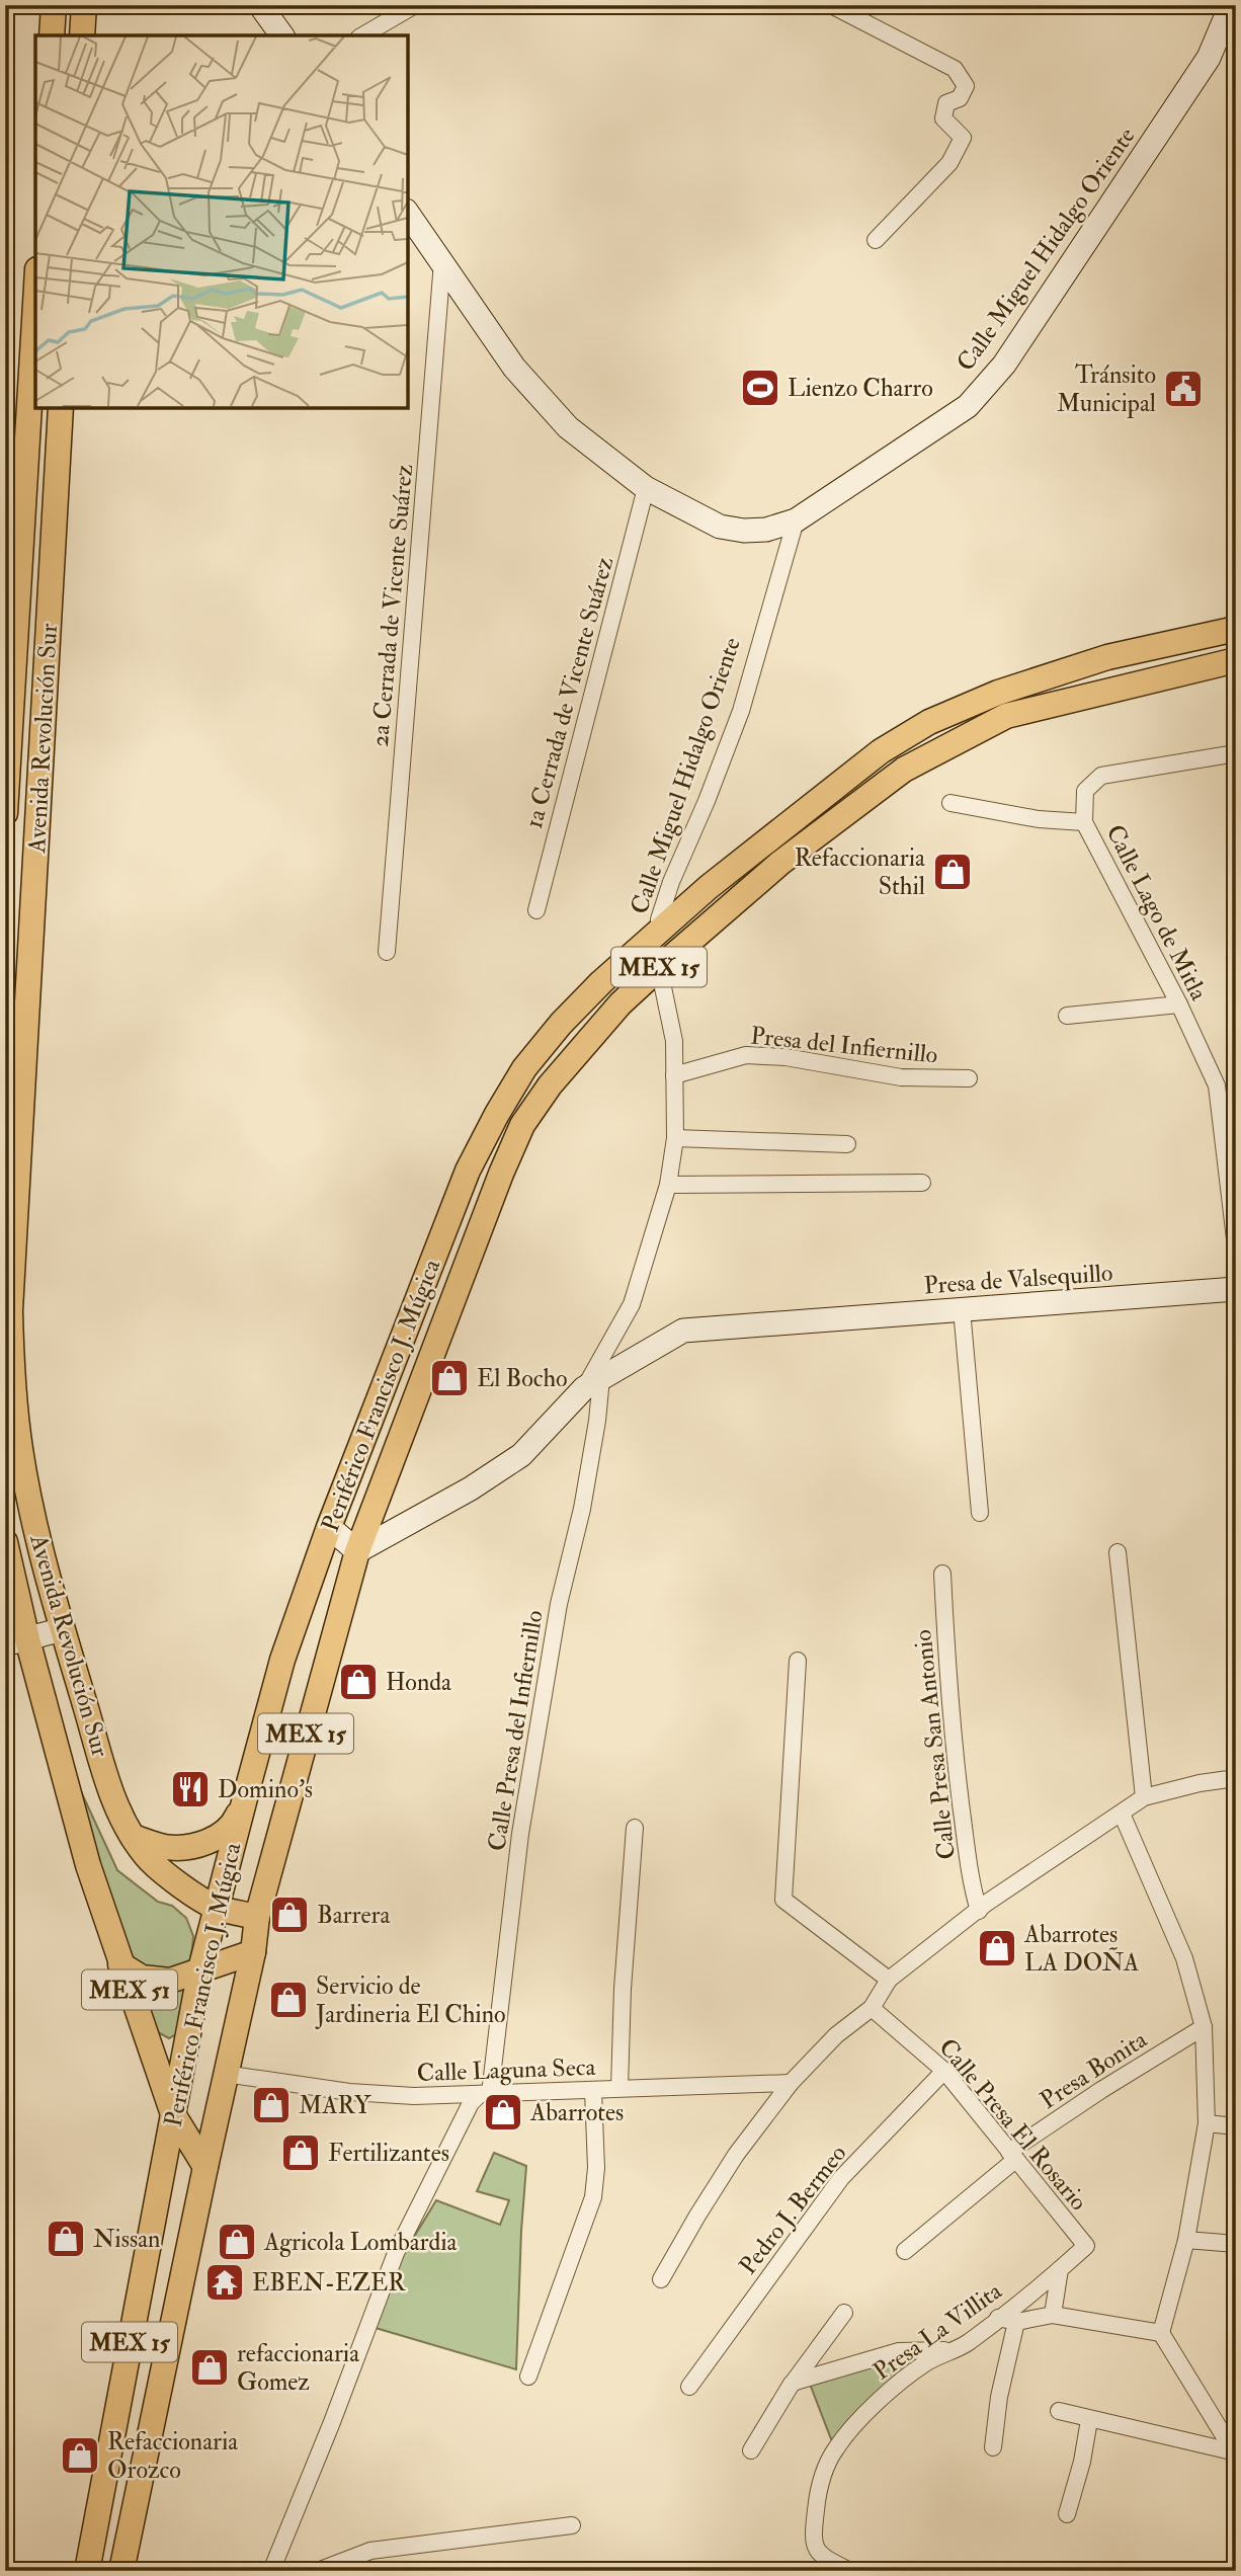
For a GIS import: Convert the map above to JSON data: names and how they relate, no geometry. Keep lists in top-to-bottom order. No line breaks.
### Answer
{"streets":{"main road":["Avenida Revolución Sur","MEX 15","Periférico Francisco J. Múgica","MEX 51"],"street":["Calle Miguel Hidalgo Oriente","2a Cerrada de Vicente Suárez","1a Cerrada de Vicente Suárez","Calle Lago de Mitla","Presa del Infiernillo","Presa de Valsequillo","Calle Presa del Infiernillo","Calle Presa San Antonio","Calle Laguna Seca","Presa Bonita","Calle Presa El Rosario","Pedro J. Bermeo","Presa La Villita"]},"crossings":[["Calle Miguel Hidalgo Oriente","Periférico Francisco J. Múgica"],["Avenida Revolución Sur","Periférico Francisco J. Múgica"],["Presa del Infiernillo","Calle Presa del Infiernillo"],["Presa de Valsequillo","Periférico Francisco J. Múgica"],["Presa de Valsequillo","Calle Presa del Infiernillo"],["Periférico Francisco J. Múgica","Calle Presa del Infiernillo"],["Periférico Francisco J. Múgica","Calle Laguna Seca"],["Calle Presa del Infiernillo","Calle Laguna Seca"],["Presa Bonita","Calle Presa El Rosario"],["Calle Presa El Rosario","Pedro J. Bermeo"],["Calle Presa El Rosario","Presa La Villita"]],"places":{"sports":["Lienzo Charro"],"public building":["Tránsito Municipal"],"shop":["Refaccionaria Sthil","El Bocho","Honda","Barrera","Abarrotes LA DOÑA","Servicio de Jardineria El Chino","MARY","Abarrotes","Fertilizantes","Nissan","Agricola Lombardia","refaccionaria Gomez","Refaccionaria Orozco"],"restaurant":["Domino's"],"temple":["EBEN-EZER"]}}
